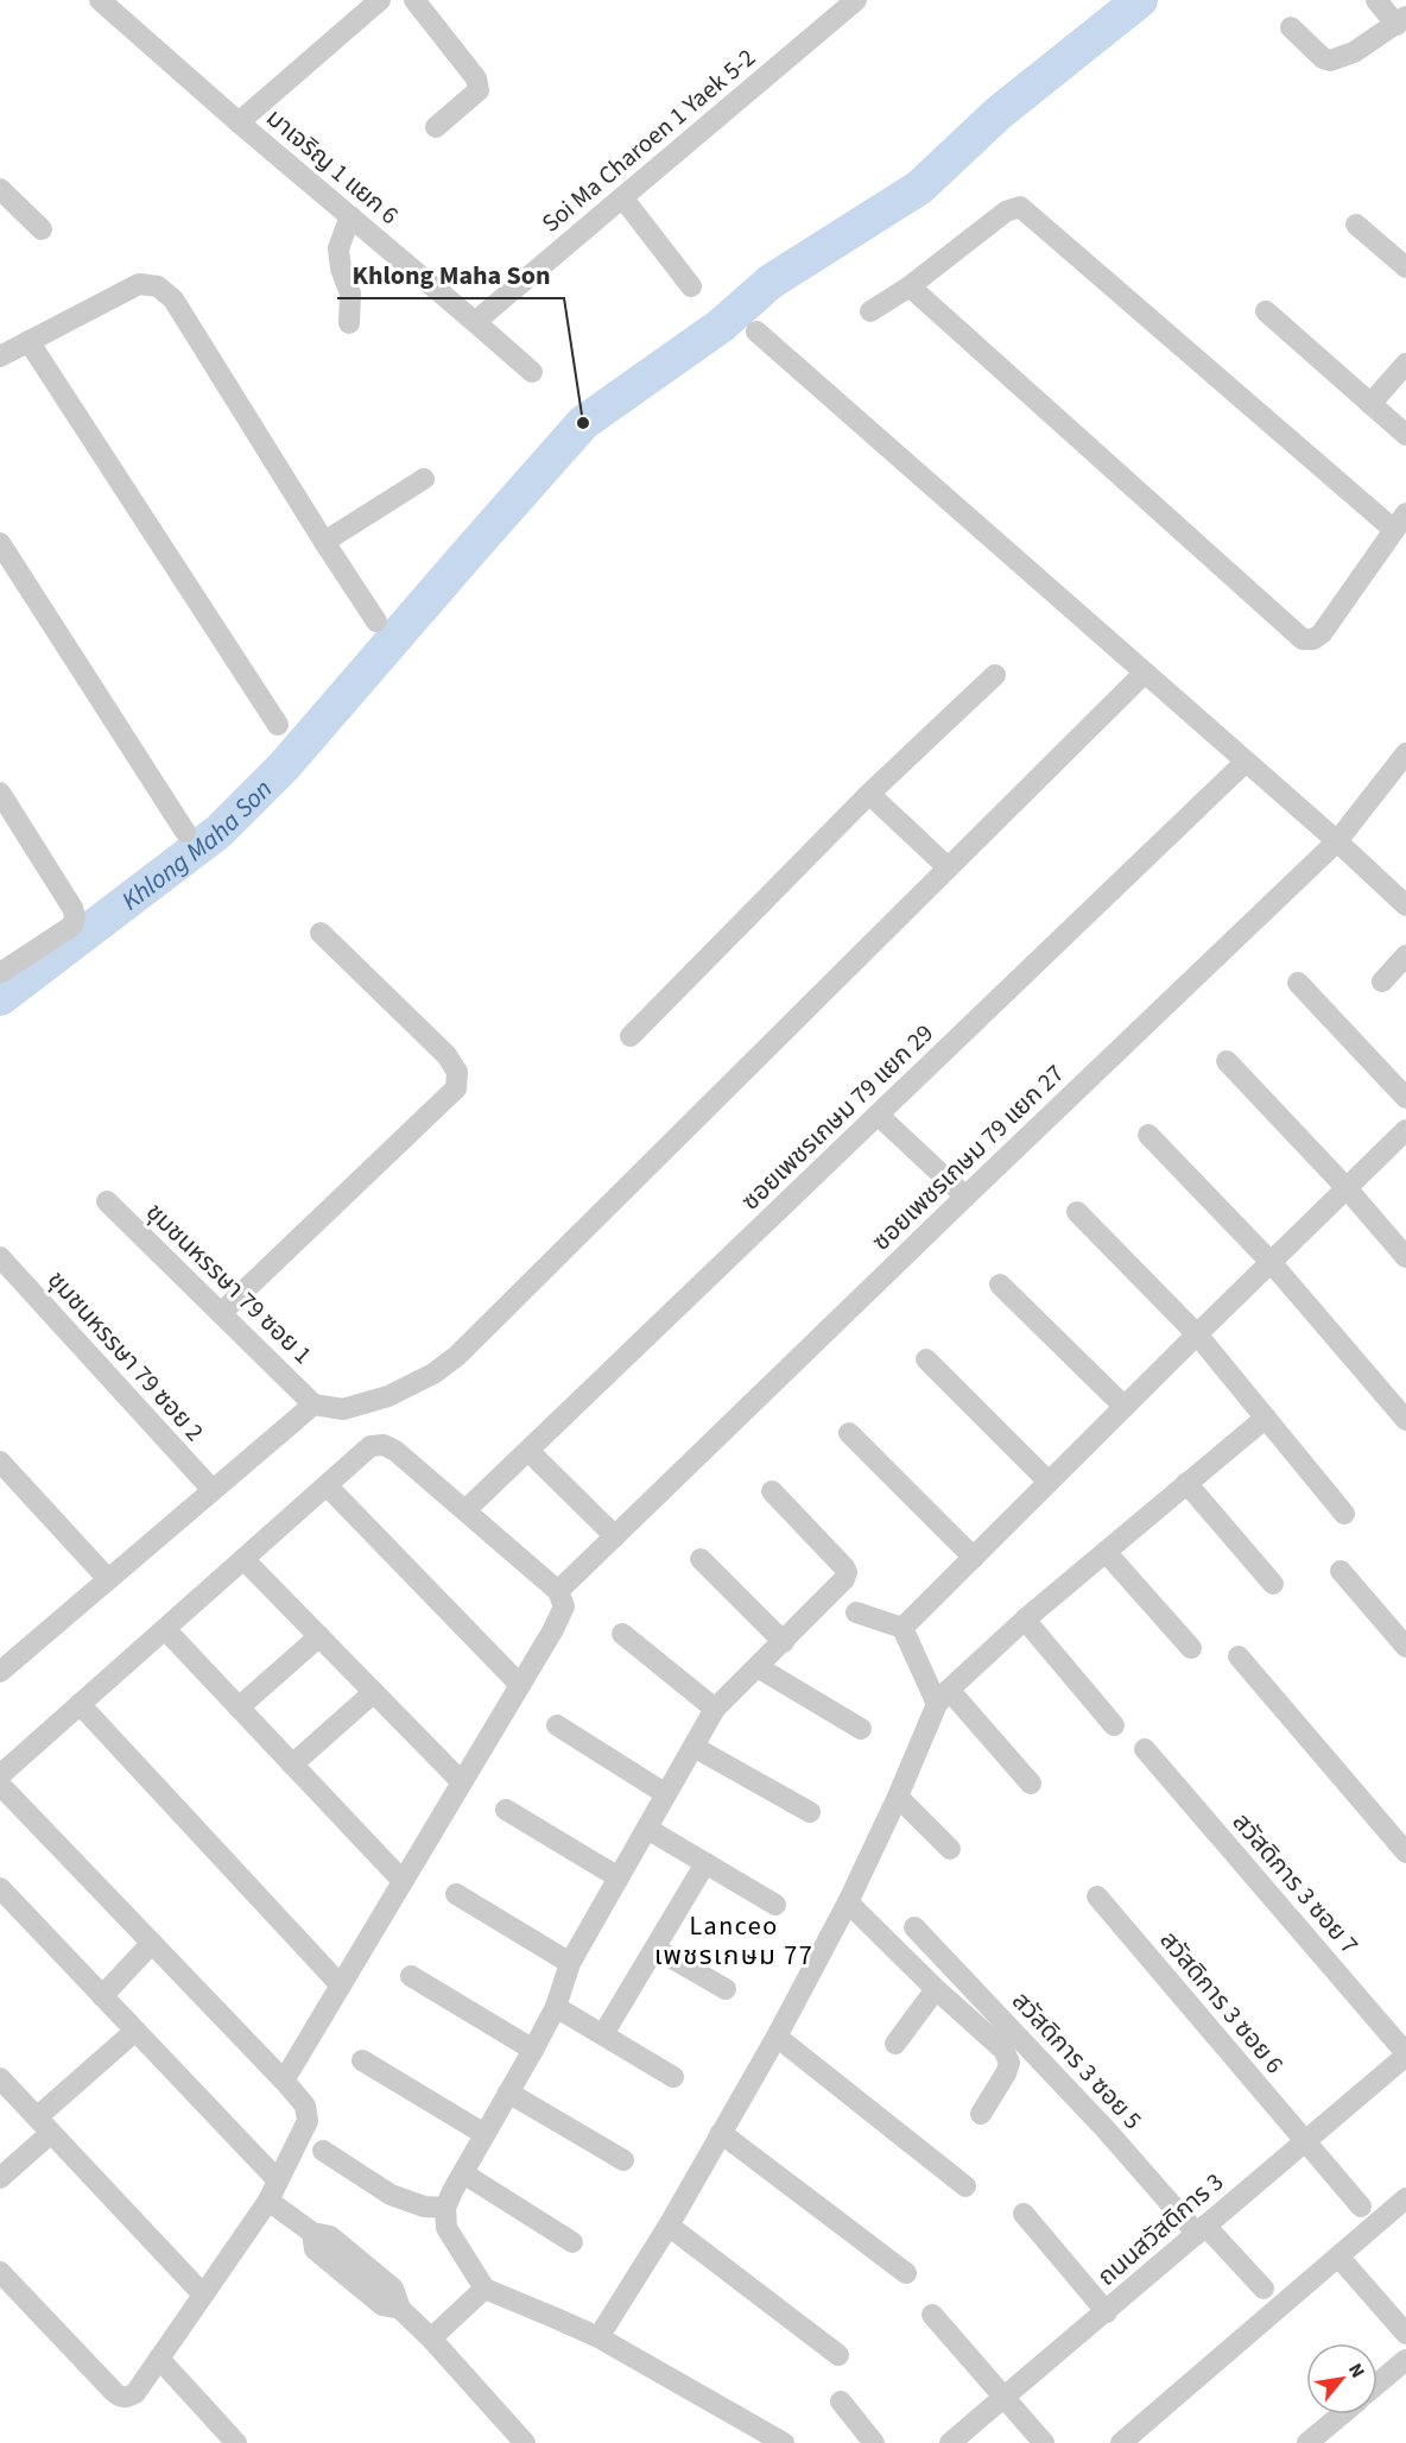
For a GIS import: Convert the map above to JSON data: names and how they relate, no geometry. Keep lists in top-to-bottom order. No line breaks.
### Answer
{"streets":{"street":["Soi Ma Charoen 1 Yaek 5-2","มาเจริญ 1 แยก 6","ซอยเพชรเกษม 79 แยก 29","ซอยเพชรเกษม 79 แยก 27","ชุมชนหรรษา 79 ซอย 1","ชุมชนหรรษา 79 ซอย 2","สวัสดิการ 3 ซอย 7","สวัสดิการ 3 ซอย 6","สวัสดิการ 3 ซอย 5","ถนนสวัสดิการ 3"]},"crossings":[["Soi Ma Charoen 1 Yaek 5-2","มาเจริญ 1 แยก 6"],["สวัสดิการ 3 ซอย 7","ถนนสวัสดิการ 3"],["สวัสดิการ 3 ซอย 6","ถนนสวัสดิการ 3"],["สวัสดิการ 3 ซอย 5","ถนนสวัสดิการ 3"]],"districts":["Lanceo เพชรเกษม 77"],"water":["Khlong Maha Son"],"places":["Khlong Maha Son"],"north":"top right"}
